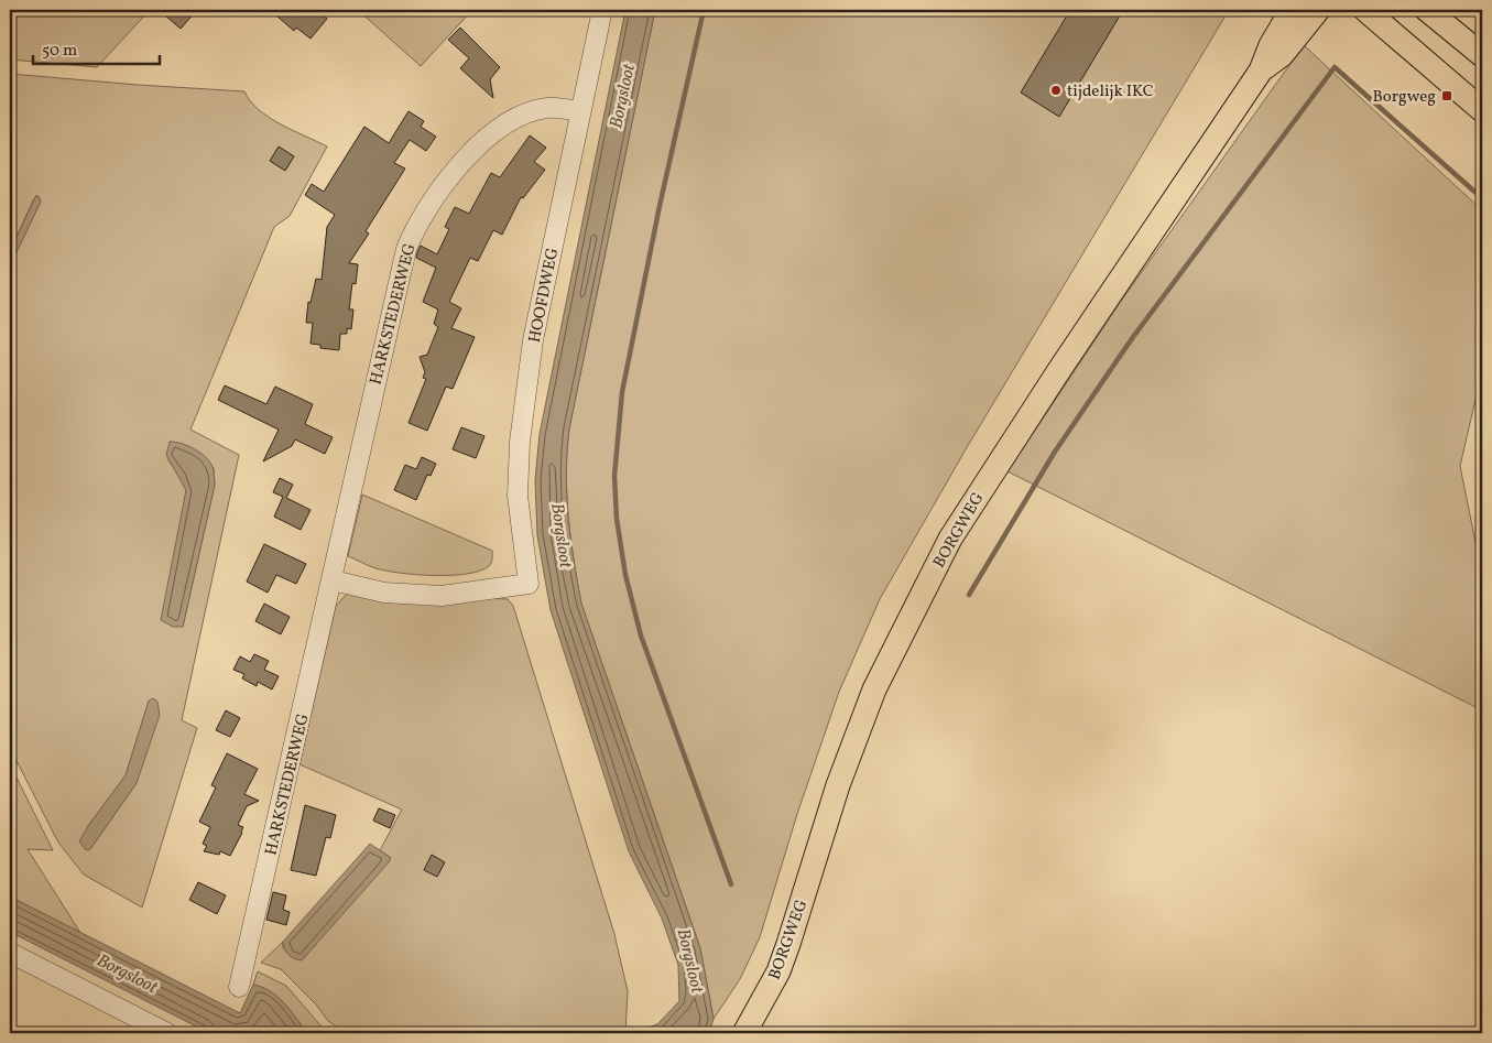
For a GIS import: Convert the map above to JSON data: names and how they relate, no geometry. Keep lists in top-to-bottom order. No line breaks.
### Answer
{"streets":{"main road":["BORGWEG"],"street":["HOOFDWEG","HARKSTEDERWEG"]},"crossings":[["HOOFDWEG","HARKSTEDERWEG"]],"water":["Borgsloot"],"places":{"other":["tijdelijk IKC"],"transit":["Borgweg"]},"scale_bar":"50 m"}
